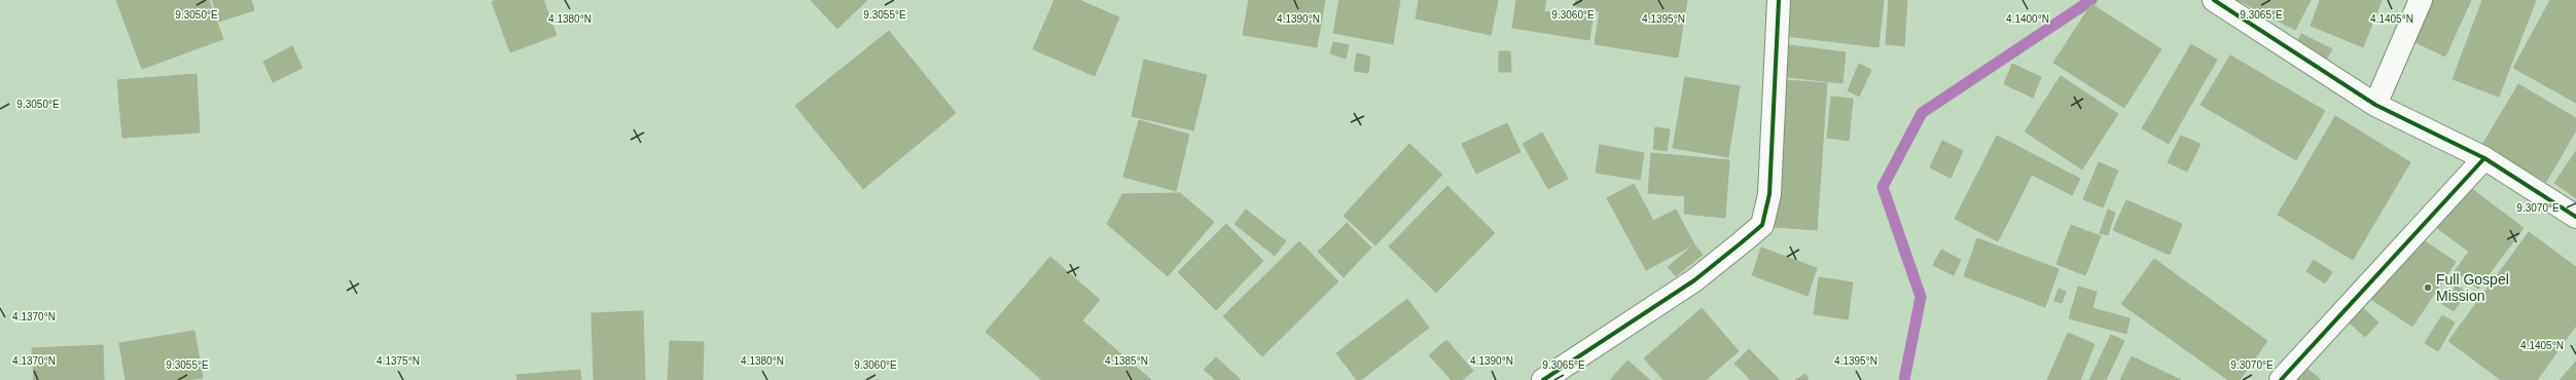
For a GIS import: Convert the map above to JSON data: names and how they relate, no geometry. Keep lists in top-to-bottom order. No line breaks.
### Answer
{"places":["Full Gospel Mission"],"coordinates":["9.3050°E","9.3055°E","9.3065°E","9.3060°E","4.1380°N","4.1390°N","4.1395°N","4.1400°N","4.1405°N","9.3070°E","4.1370°N","4.1375°N","4.1385°N"]}
